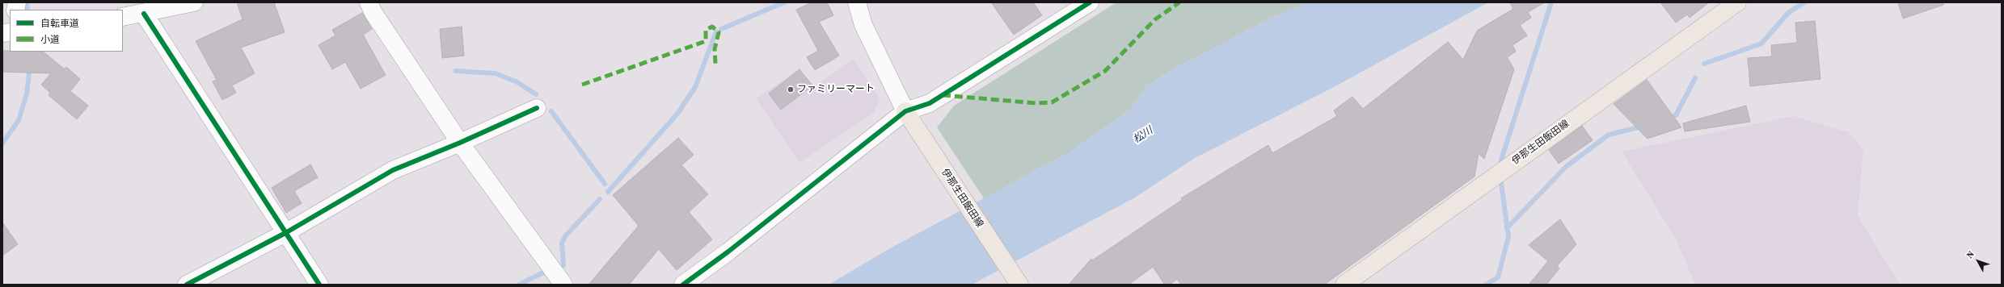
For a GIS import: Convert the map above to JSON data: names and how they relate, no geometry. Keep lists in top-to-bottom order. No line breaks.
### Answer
{"streets":{"main road":["伊那生田飯田線"]},"water":["松川"],"places":["ファミリーマート"],"legend":["自転車道","小道"],"north":"top left"}
